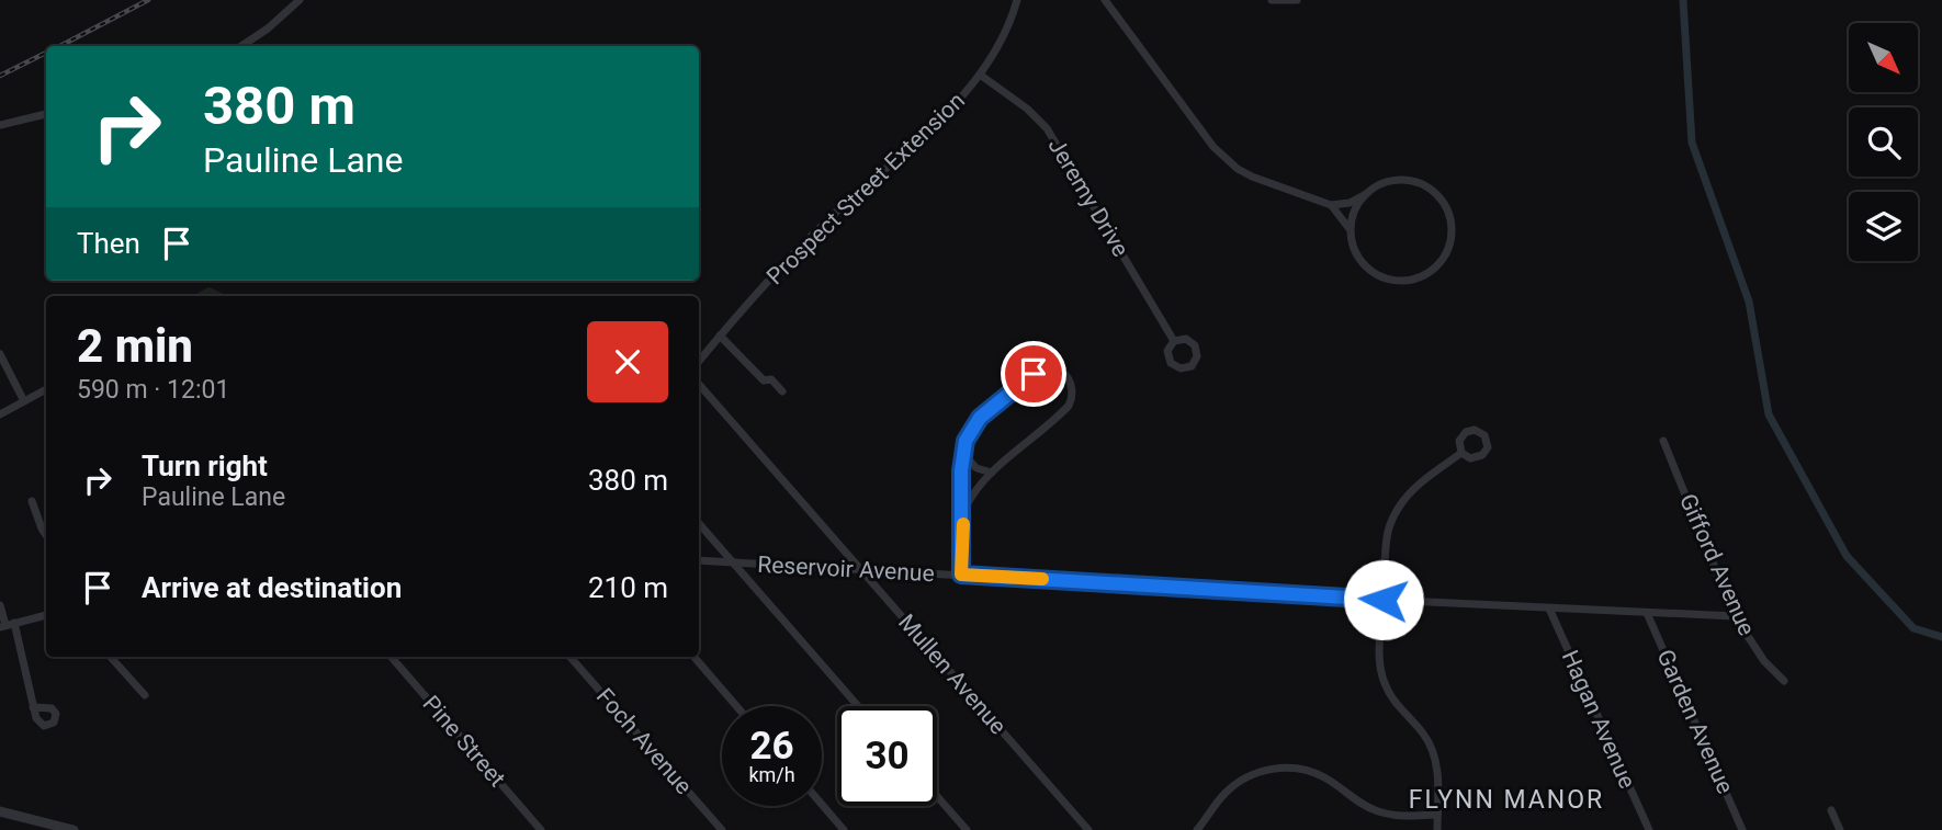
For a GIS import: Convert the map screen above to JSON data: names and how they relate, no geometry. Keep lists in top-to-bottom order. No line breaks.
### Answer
{"streets":{"street":["Prospect Street Extension","Jeremy Drive","Gifford Avenue","Reservoir Avenue","Mullen Avenue","Hagan Avenue","Garden Avenue","Pine Street","Foch Avenue"]},"crossings":[["Prospect Street Extension","Jeremy Drive"],["Gifford Avenue","Reservoir Avenue"],["Reservoir Avenue","Mullen Avenue"],["Reservoir Avenue","Hagan Avenue"],["Reservoir Avenue","Garden Avenue"]],"districts":["FLYNN MANOR"],"north":"bottom right","page":{"turn":["380 m","Pauline Lane"],"then":"Then","heading":["2 min","590 m · 12:01"],"list":[{"name":"Turn right","note":"Pauline Lane","value":"380 m"},{"name":"Arrive at destination","value":"210 m"}],"speed":"26 km/h","limit":"30"}}
